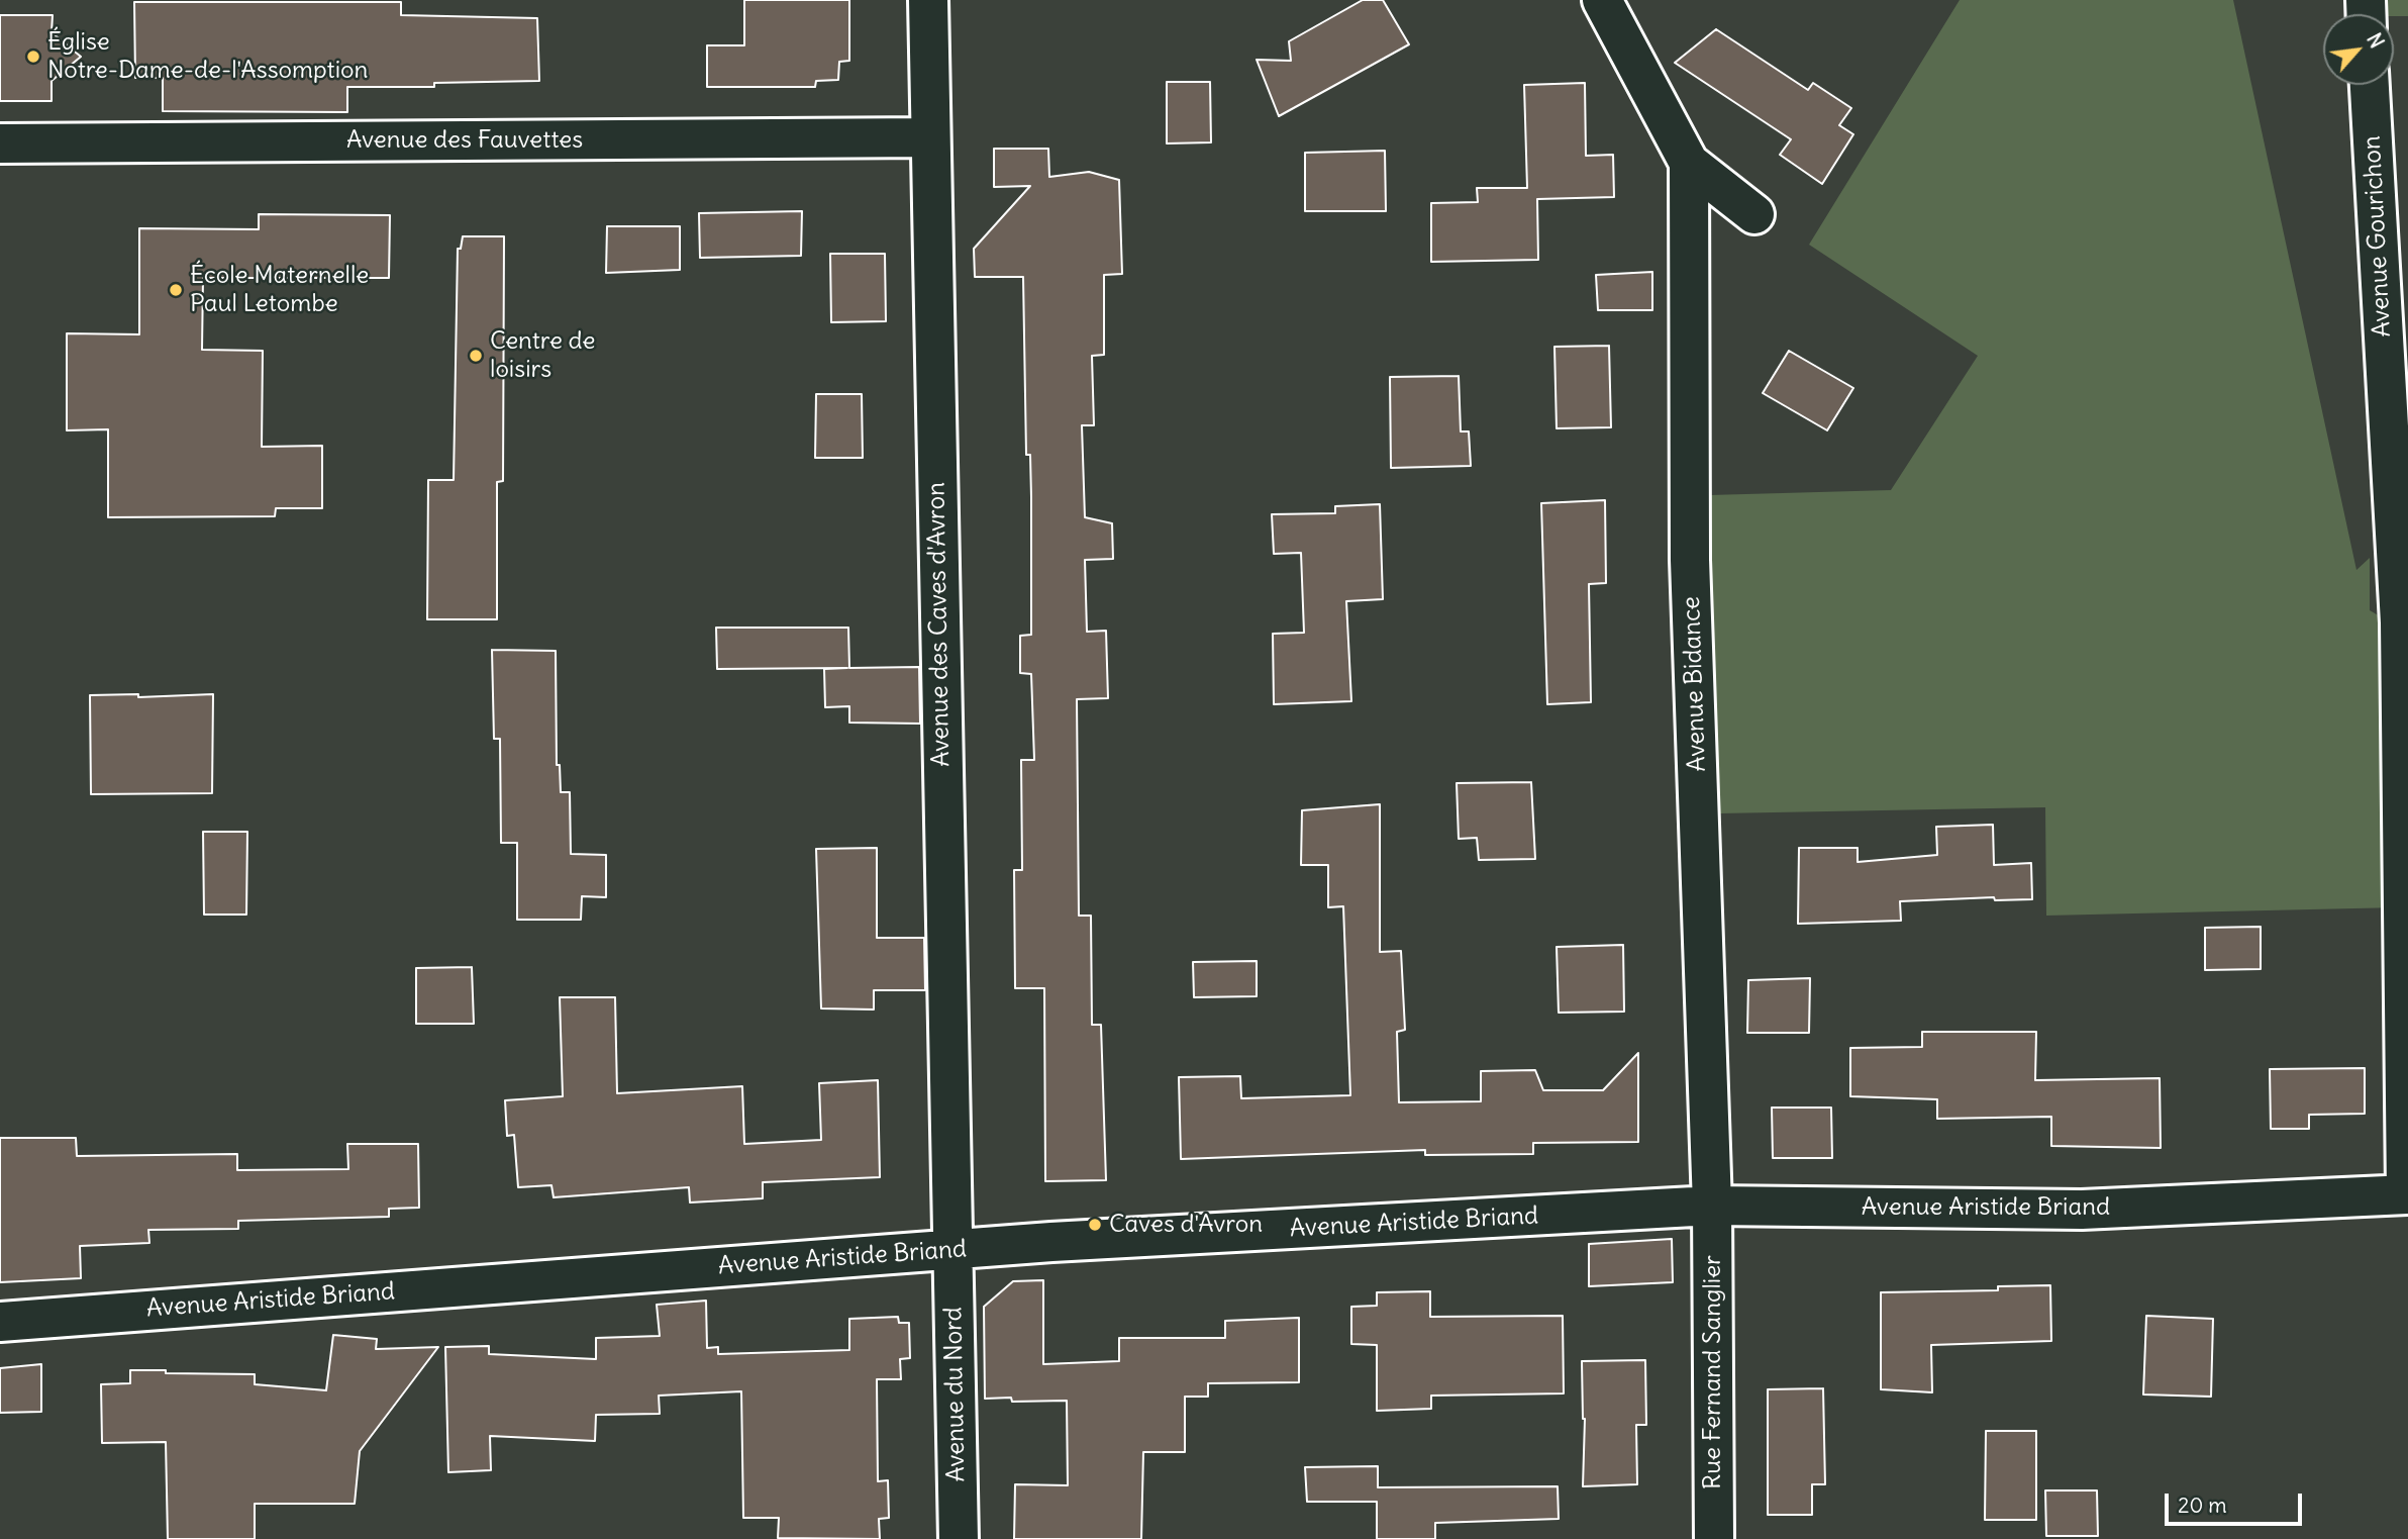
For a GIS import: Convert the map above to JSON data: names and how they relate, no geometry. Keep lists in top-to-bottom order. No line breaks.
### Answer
{"streets":{"street":["Avenue des Fauvettes","Avenue Gourichon","Avenue des Caves d'Avron","Avenue Bidance","Avenue Aristide Briand","Rue Fernand Sanglier","Avenue du Nord"]},"crossings":[["Avenue des Fauvettes","Avenue des Caves d'Avron"],["Avenue Gourichon","Avenue Aristide Briand"],["Avenue des Caves d'Avron","Avenue Aristide Briand"],["Avenue des Caves d'Avron","Avenue du Nord"],["Avenue Bidance","Avenue Aristide Briand"],["Avenue Bidance","Rue Fernand Sanglier"],["Avenue Aristide Briand","Rue Fernand Sanglier"],["Avenue Aristide Briand","Avenue du Nord"]],"places":["Église Notre-Dame-de-l'Assomption","École Maternelle Paul Letombe","Centre de loisirs","Caves d'Avron"],"scale_bar":"20 m","north":"top right"}
